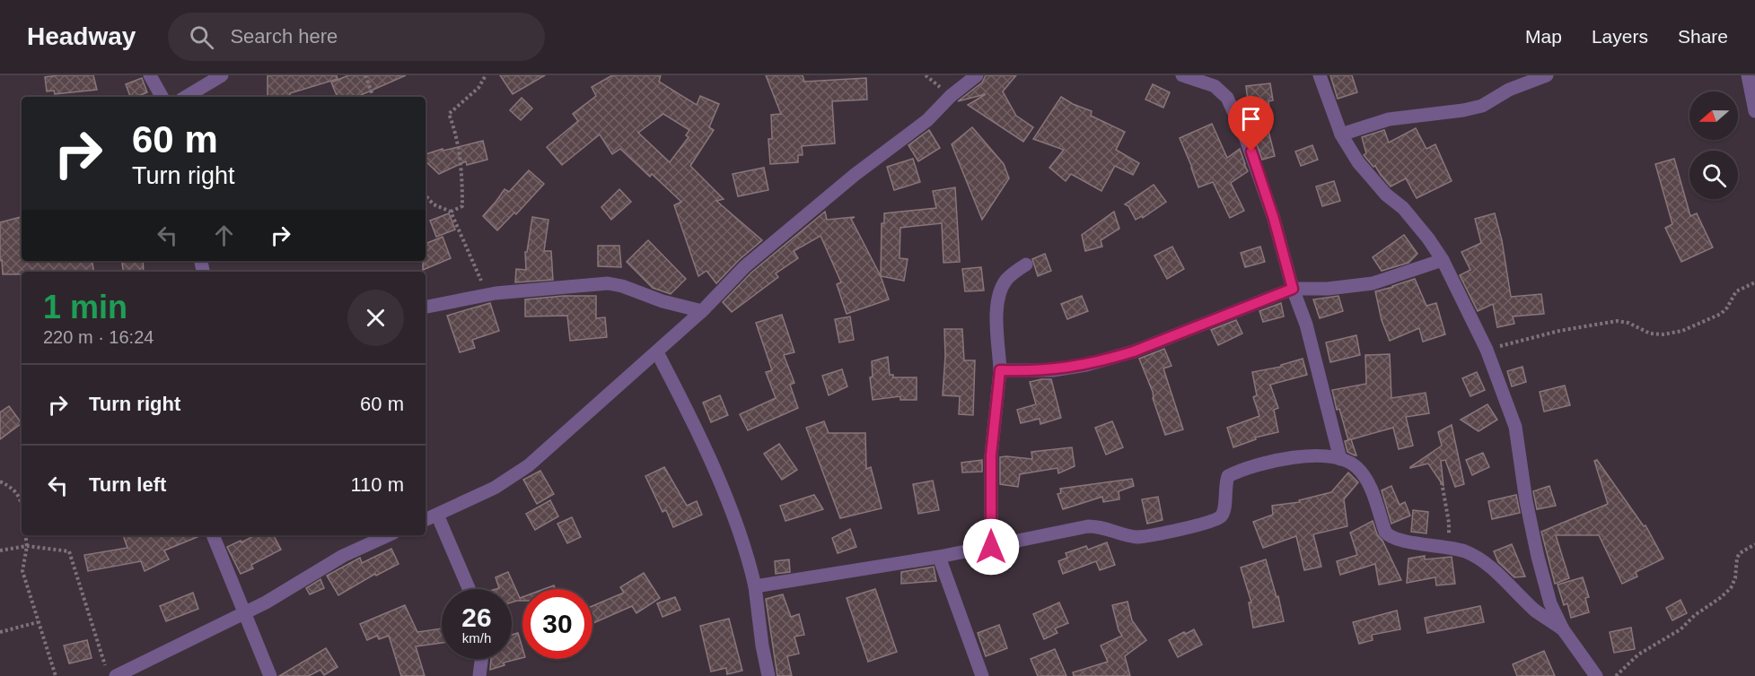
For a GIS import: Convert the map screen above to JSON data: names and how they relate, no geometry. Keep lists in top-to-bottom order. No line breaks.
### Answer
{"north":"left","page":{"header":"Headway","search":"Search here","nav":["Map","Layers","Share"],"turn":["60 m","Turn right"],"heading":["1 min","220 m · 16:24"],"list":[{"name":"Turn right","value":"60 m"},{"name":"Turn left","value":"110 m"}],"speed":"26 km/h","limit":"30"}}
